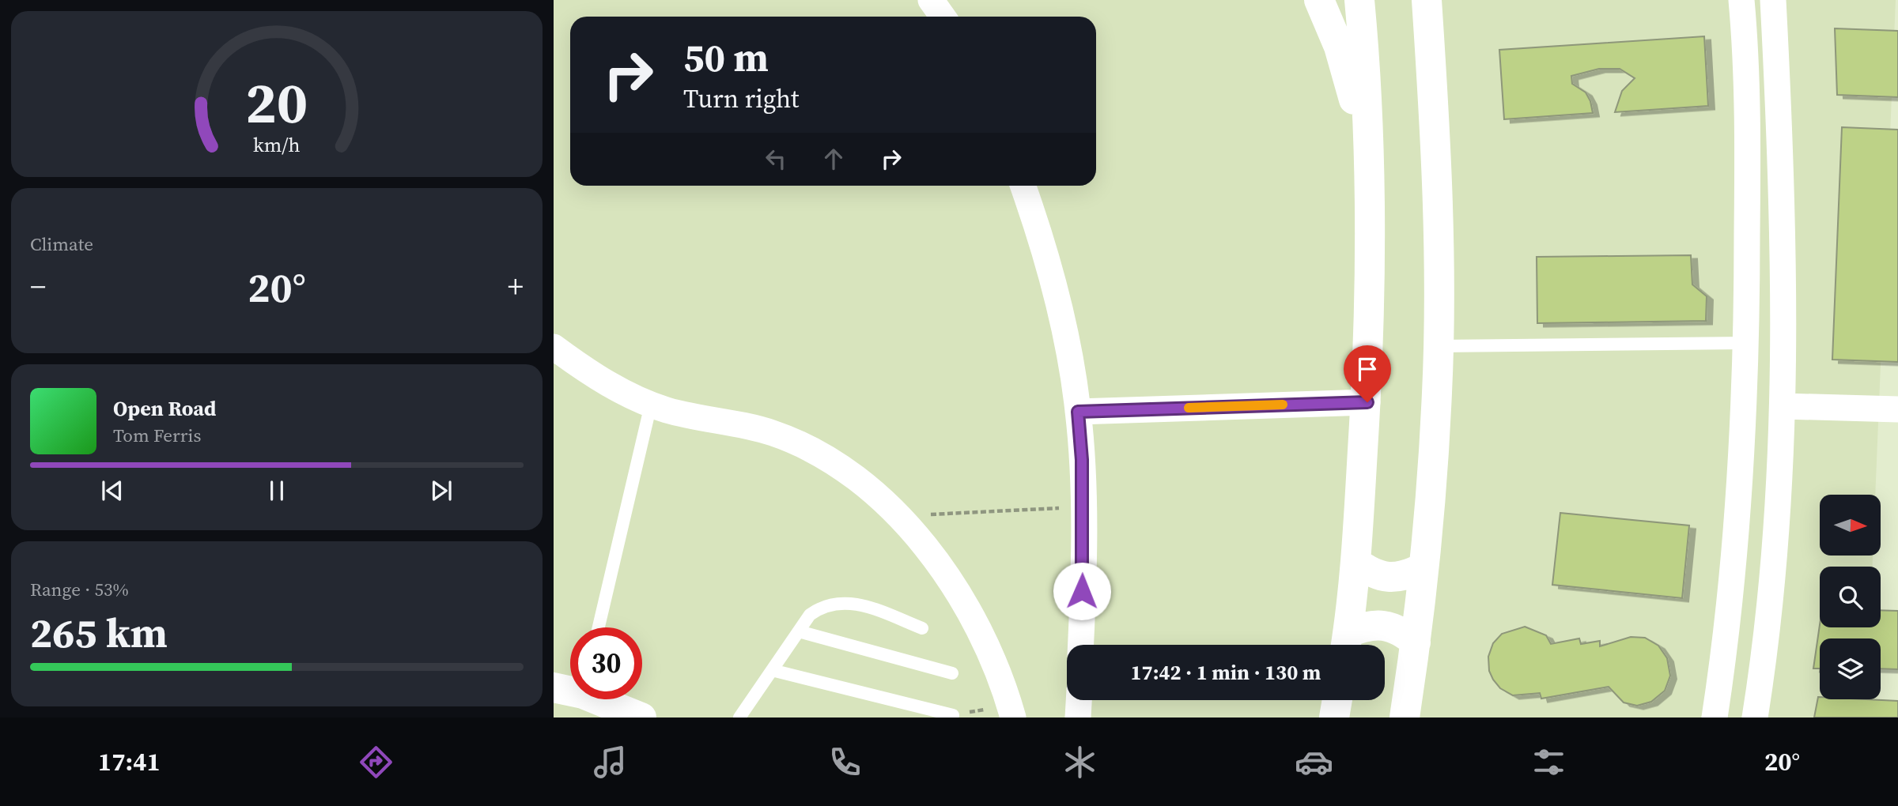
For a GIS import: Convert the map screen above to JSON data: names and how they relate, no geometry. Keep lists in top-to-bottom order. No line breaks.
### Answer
{"north":"right","page":{"turn":["50 m","Turn right"],"tile":["Climate",["Range · 53%","265 km"]],"heat":["−","20°","+"],"song":["Open Road","Tom Ferris"],"limit":"30","trip":"17:42 · 1 min · 130 m","tabs":["17:41","20°"],"gauge":["20","km/h"]}}
